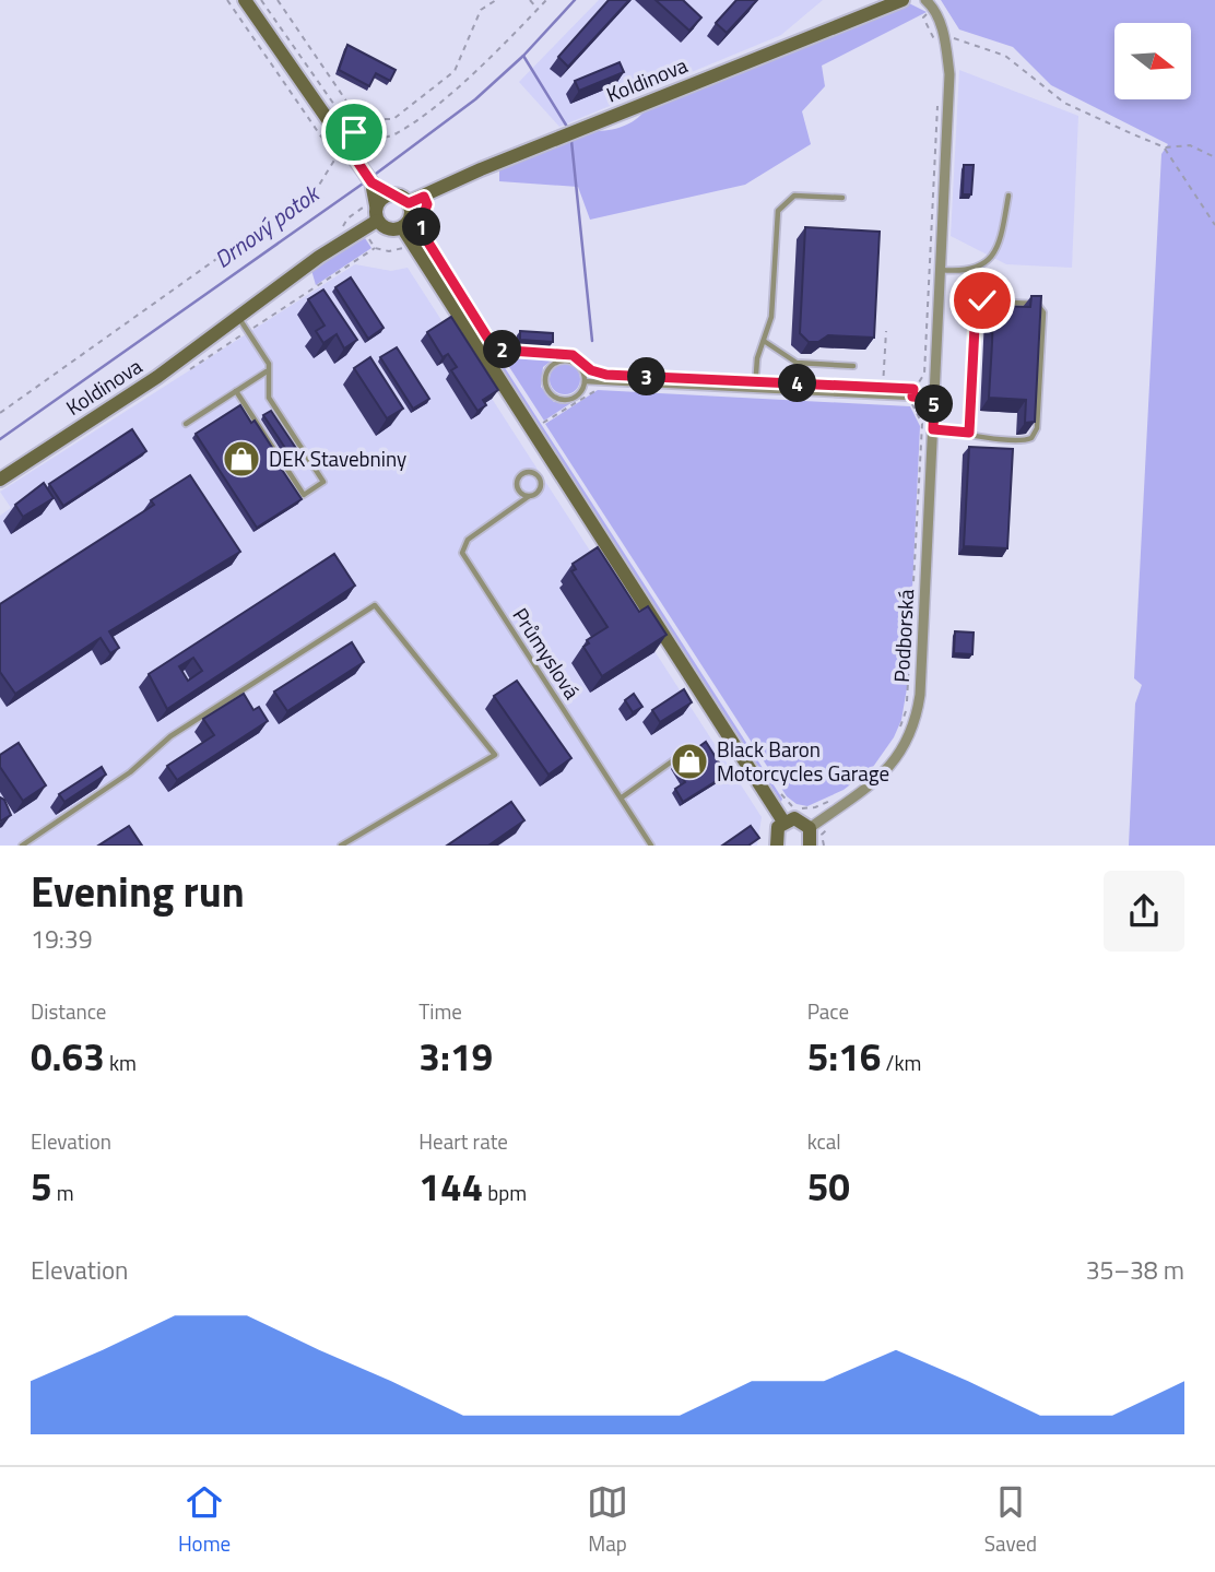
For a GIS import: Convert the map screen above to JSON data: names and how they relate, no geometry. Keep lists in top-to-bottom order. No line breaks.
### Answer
{"streets":{"main road":["Koldinova"],"street":["Podborská"],"lane":["Průmyslová"]},"water":["Drnový potok"],"places":{"shop":["DEK Stavebniny","Black Baron Motorcycles Garage"]},"north":"right","page":{"pins":["1","2","3","4","5"],"heading":["Evening run","19:39"],"stats":[["Distance","0.63 km"],["Time","3:19"],["Pace","5:16 /km"],["Elevation","5 m"],["Heart rate","144 bpm"],["kcal","50"]],"chart":["Elevation","35–38 m"],"tabs":["Home","Map","Saved"]}}
